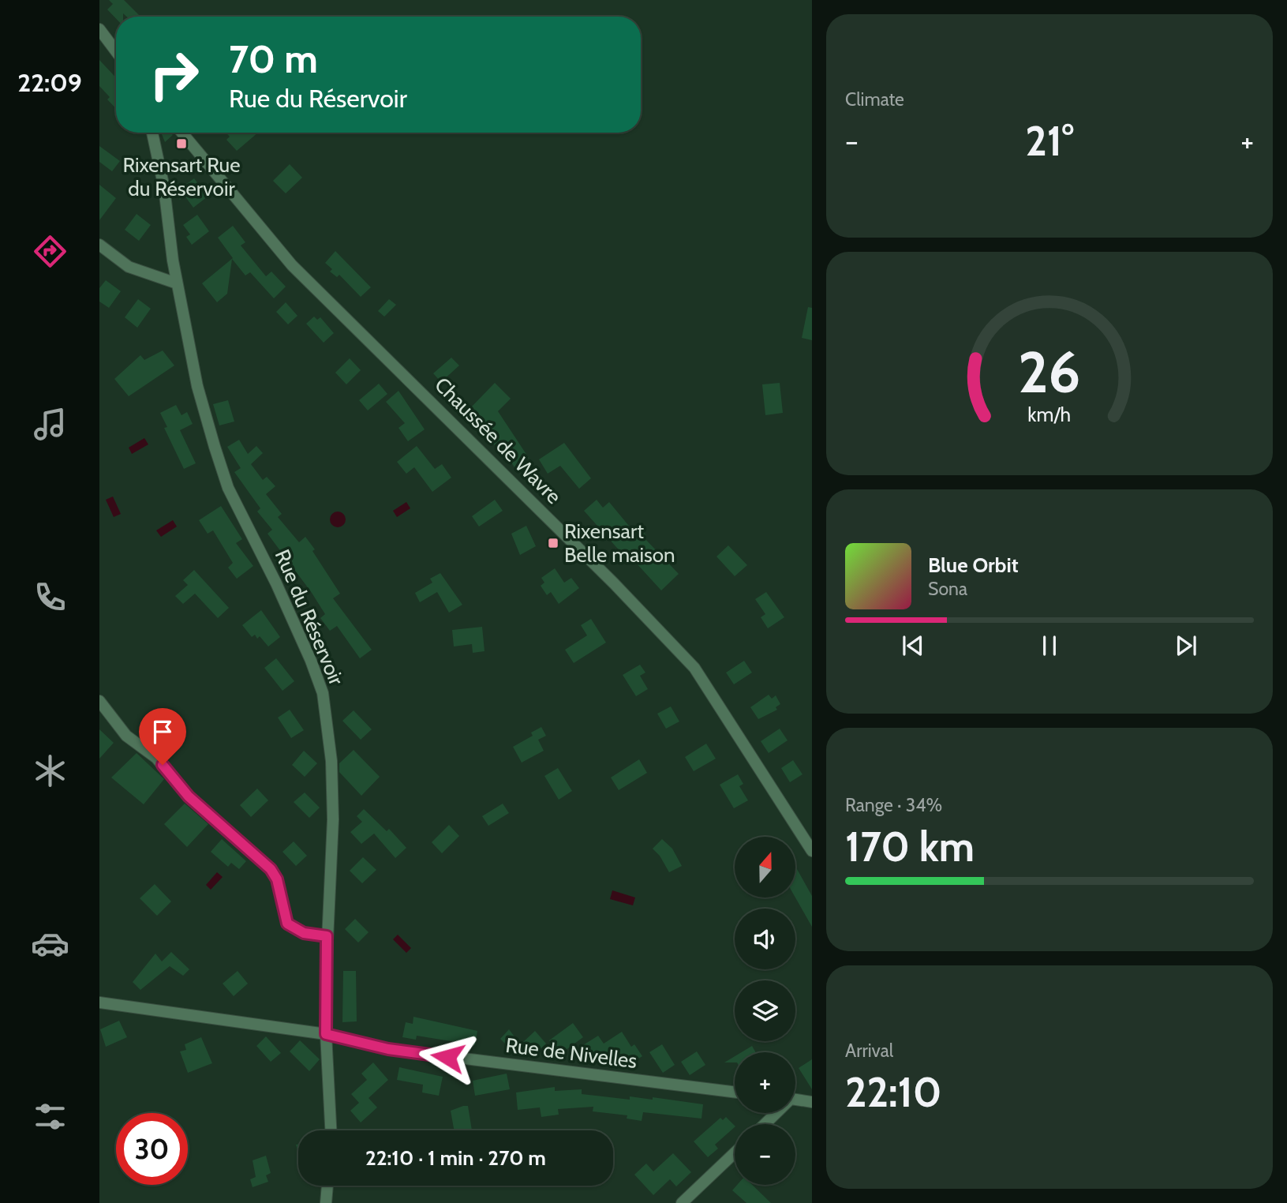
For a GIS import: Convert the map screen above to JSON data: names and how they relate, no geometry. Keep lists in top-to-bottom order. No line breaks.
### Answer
{"streets":{"street":["Chaussée de Wavre","Rue du Réservoir","Rue de Nivelles"]},"crossings":[["Rue du Réservoir","Rue de Nivelles"]],"places":{"transit":["Rixensart Rue du Réservoir","Rixensart Belle maison"]},"north":"top","page":{"tabs":"22:09","tile":["Climate",["Range · 34%","170 km"],["Arrival","22:10"]],"turn":["70 m","Rue du Réservoir"],"heat":["−","21°","+"],"song":["Blue Orbit","Sona"],"map_buttons":["+","−"],"limit":"30","trip":"22:10 · 1 min · 270 m","gauge":["26","km/h"]}}
